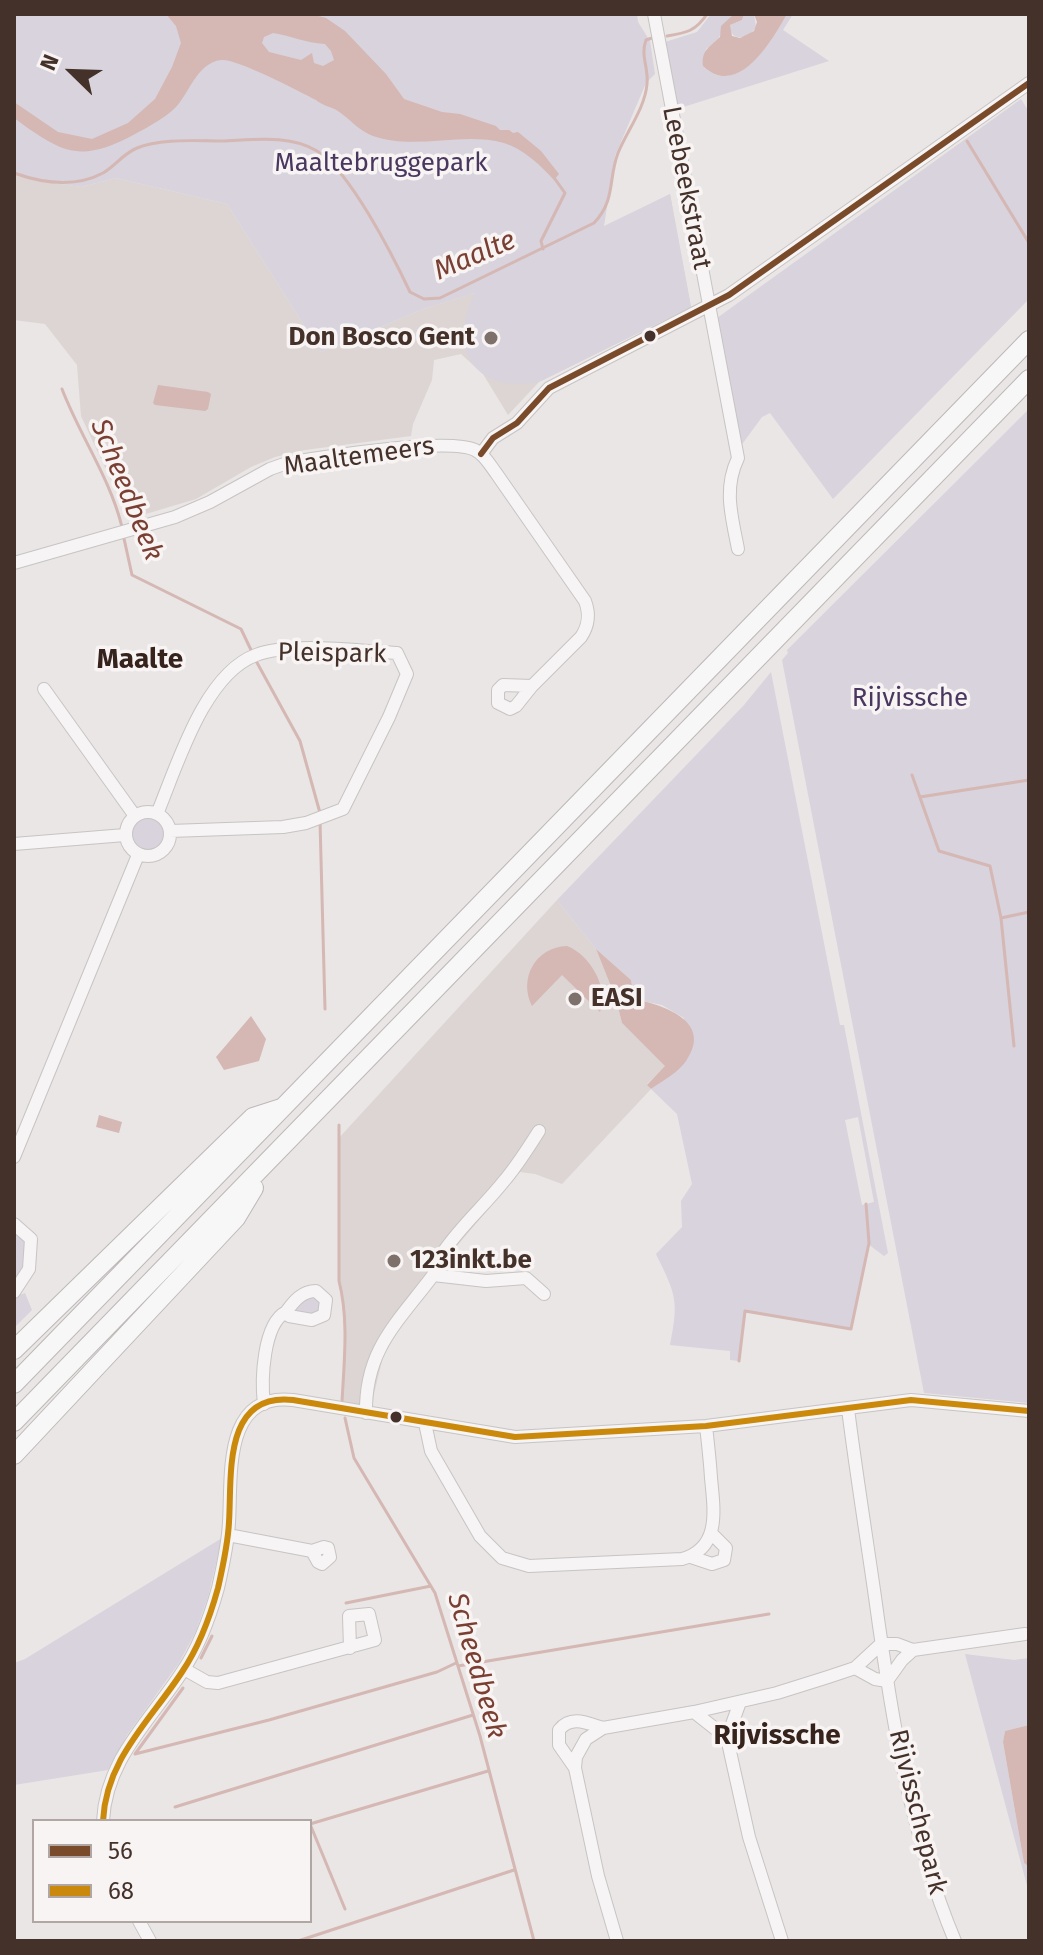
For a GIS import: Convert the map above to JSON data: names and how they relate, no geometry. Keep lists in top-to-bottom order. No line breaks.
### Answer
{"streets":{"street":["Leebeekstraat","Maaltemeers","Pleispark","Rijvisschepark"]},"districts":["Maalte","Rijvissche"],"water":["Maalte","Scheedbeek"],"parks":["Maaltebruggepark","Rijvissche"],"places":["Don Bosco Gent","EASI","123inkt.be"],"lines":["transit line 56","transit line 68"],"legend":["56","68"],"north":"top left"}
